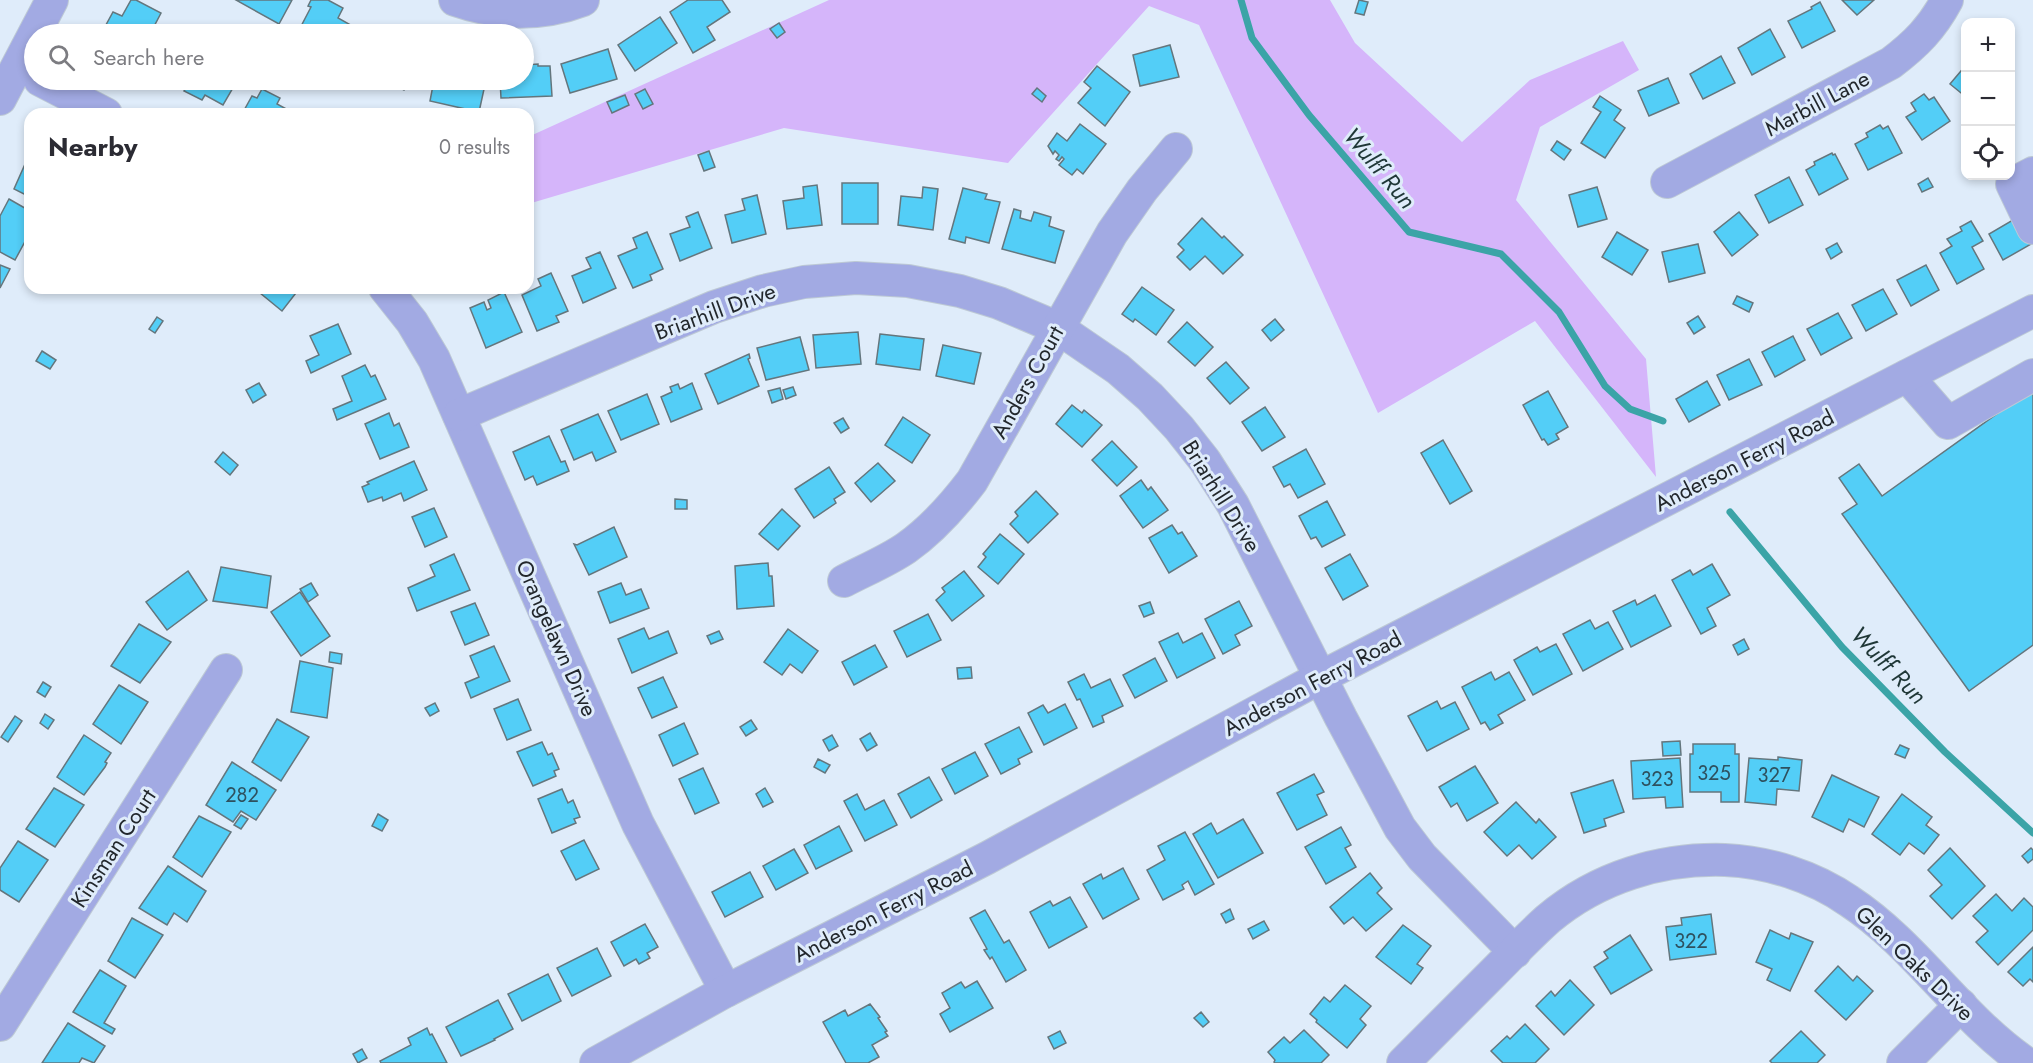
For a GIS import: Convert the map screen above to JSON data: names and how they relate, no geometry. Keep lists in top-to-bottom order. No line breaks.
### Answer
{"streets":{"street":["Marbill Lane","Briarhill Drive","Anders Court","Anderson Ferry Road","Orangelawn Drive","Kinsman Court","Glen Oaks Drive"]},"crossings":[["Briarhill Drive","Anders Court"],["Briarhill Drive","Anderson Ferry Road"],["Briarhill Drive","Orangelawn Drive"],["Briarhill Drive","Glen Oaks Drive"],["Anderson Ferry Road","Orangelawn Drive"]],"water":["Wulff Run"],"house_numbers":["325","327","323","282","322"],"page":{"map_buttons":["+","−"],"search":"Search here","heading":["Nearby","0 results"]}}
